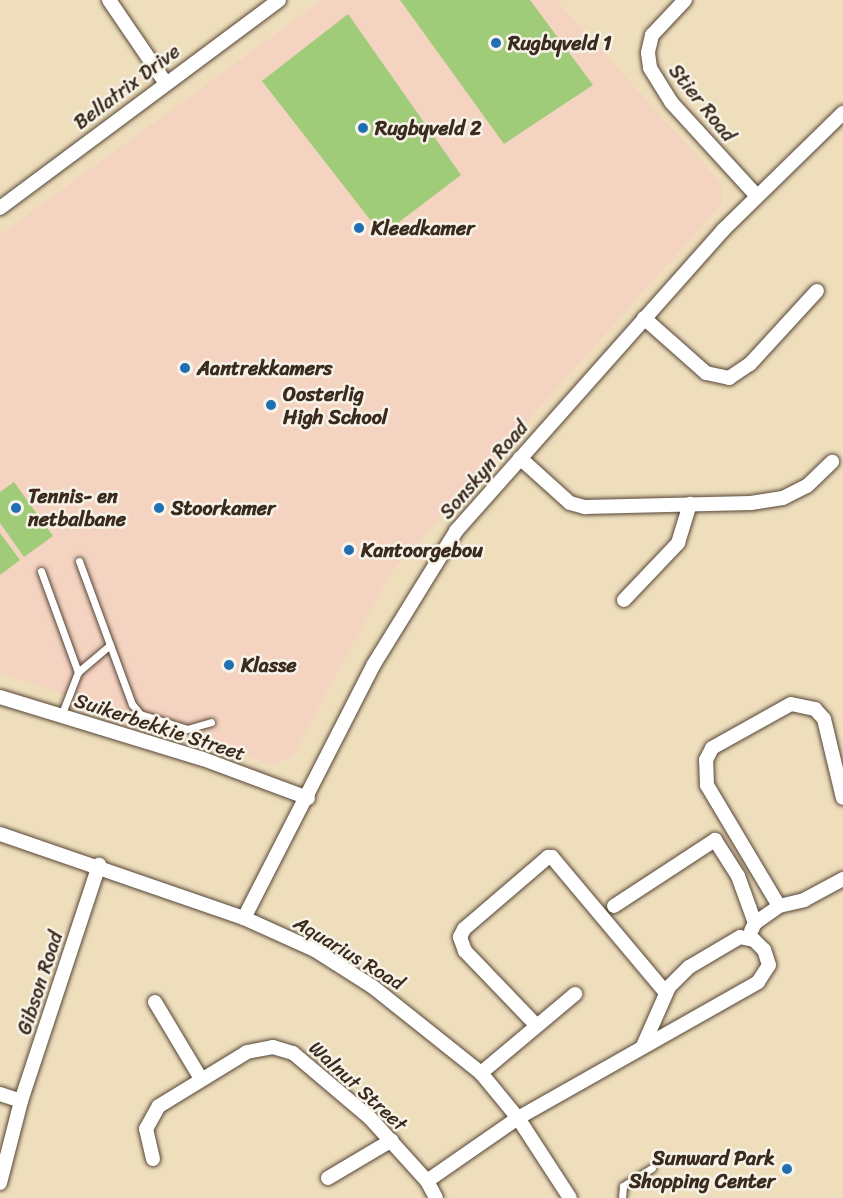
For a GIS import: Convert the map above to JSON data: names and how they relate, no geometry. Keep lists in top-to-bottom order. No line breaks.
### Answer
{"streets":{"street":["Bellatrix Drive","Stier Road","Sonskyn Road","Suikerbekkie Street","Aquarius Road","Gibson Road","Walnut Street"]},"crossings":[["Stier Road","Sonskyn Road"],["Sonskyn Road","Suikerbekkie Street"],["Sonskyn Road","Aquarius Road"],["Aquarius Road","Gibson Road"]],"places":["Rugbyveld 1","Rugbyveld 2","Kleedkamer","Aantrekkamers","Oosterlig High School","Tennis- en netbalbane","Stoorkamer","Kantoorgebou","Klasse","Sunward Park Shopping Center"]}
